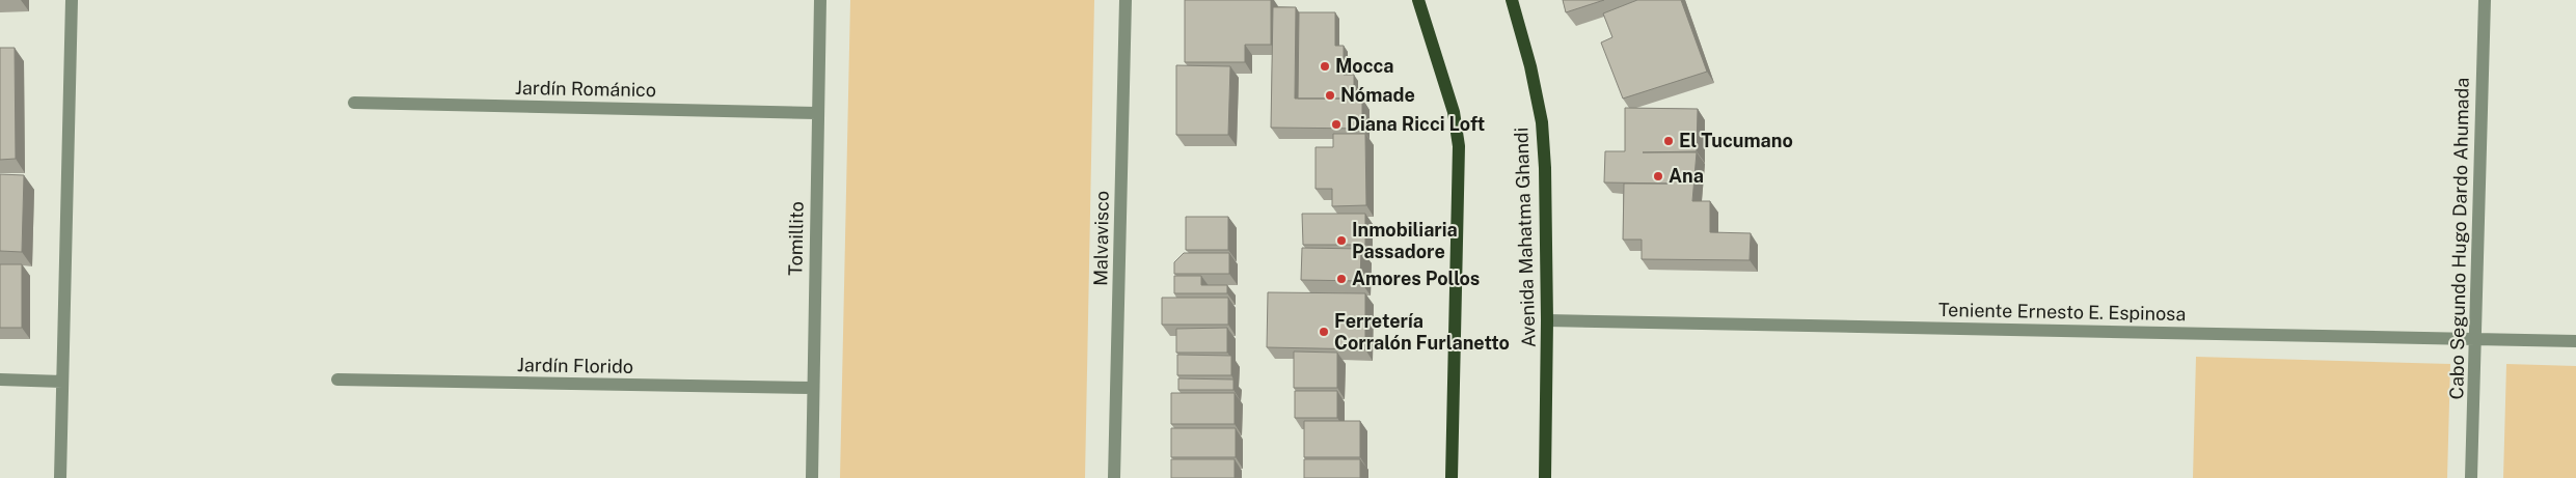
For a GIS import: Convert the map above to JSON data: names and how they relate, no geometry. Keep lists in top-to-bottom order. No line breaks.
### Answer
{"streets":{"main road":["Avenida Mahatma Ghandi"],"street":["Jardín Románico","Tomillito","Malvavisco","Cabo Segundo Hugo Dardo Ahumada","Teniente Ernesto E. Espinosa","Jardín Florido"]},"crossings":[["Jardín Románico","Tomillito"],["Avenida Mahatma Ghandi","Teniente Ernesto E. Espinosa"],["Tomillito","Jardín Florido"],["Cabo Segundo Hugo Dardo Ahumada","Teniente Ernesto E. Espinosa"]],"places":["Mocca","Nómade","Diana Ricci Loft","El Tucumano","Ana","Inmobiliaria Passadore","Amores Pollos","Ferretería Corralón Furlanetto"]}
